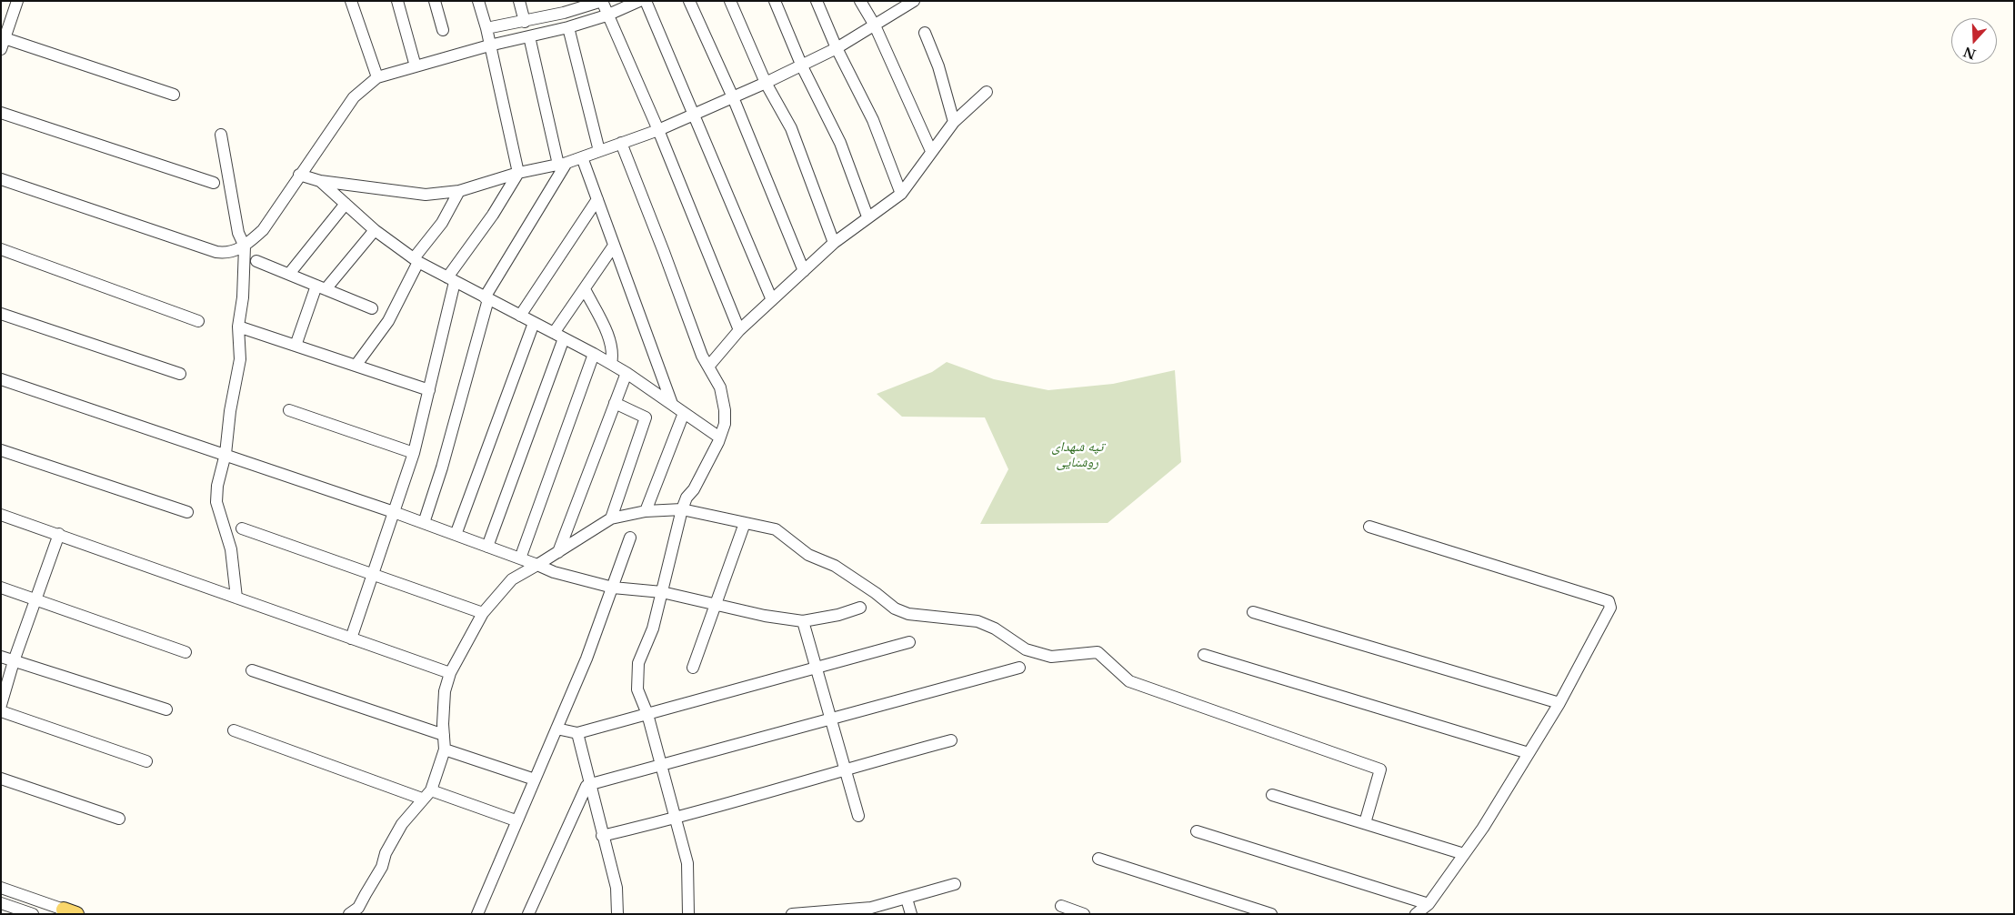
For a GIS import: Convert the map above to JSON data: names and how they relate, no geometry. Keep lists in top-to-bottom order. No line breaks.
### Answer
{"parks":["تپه شهدای روشنایی"],"north":"bottom"}
